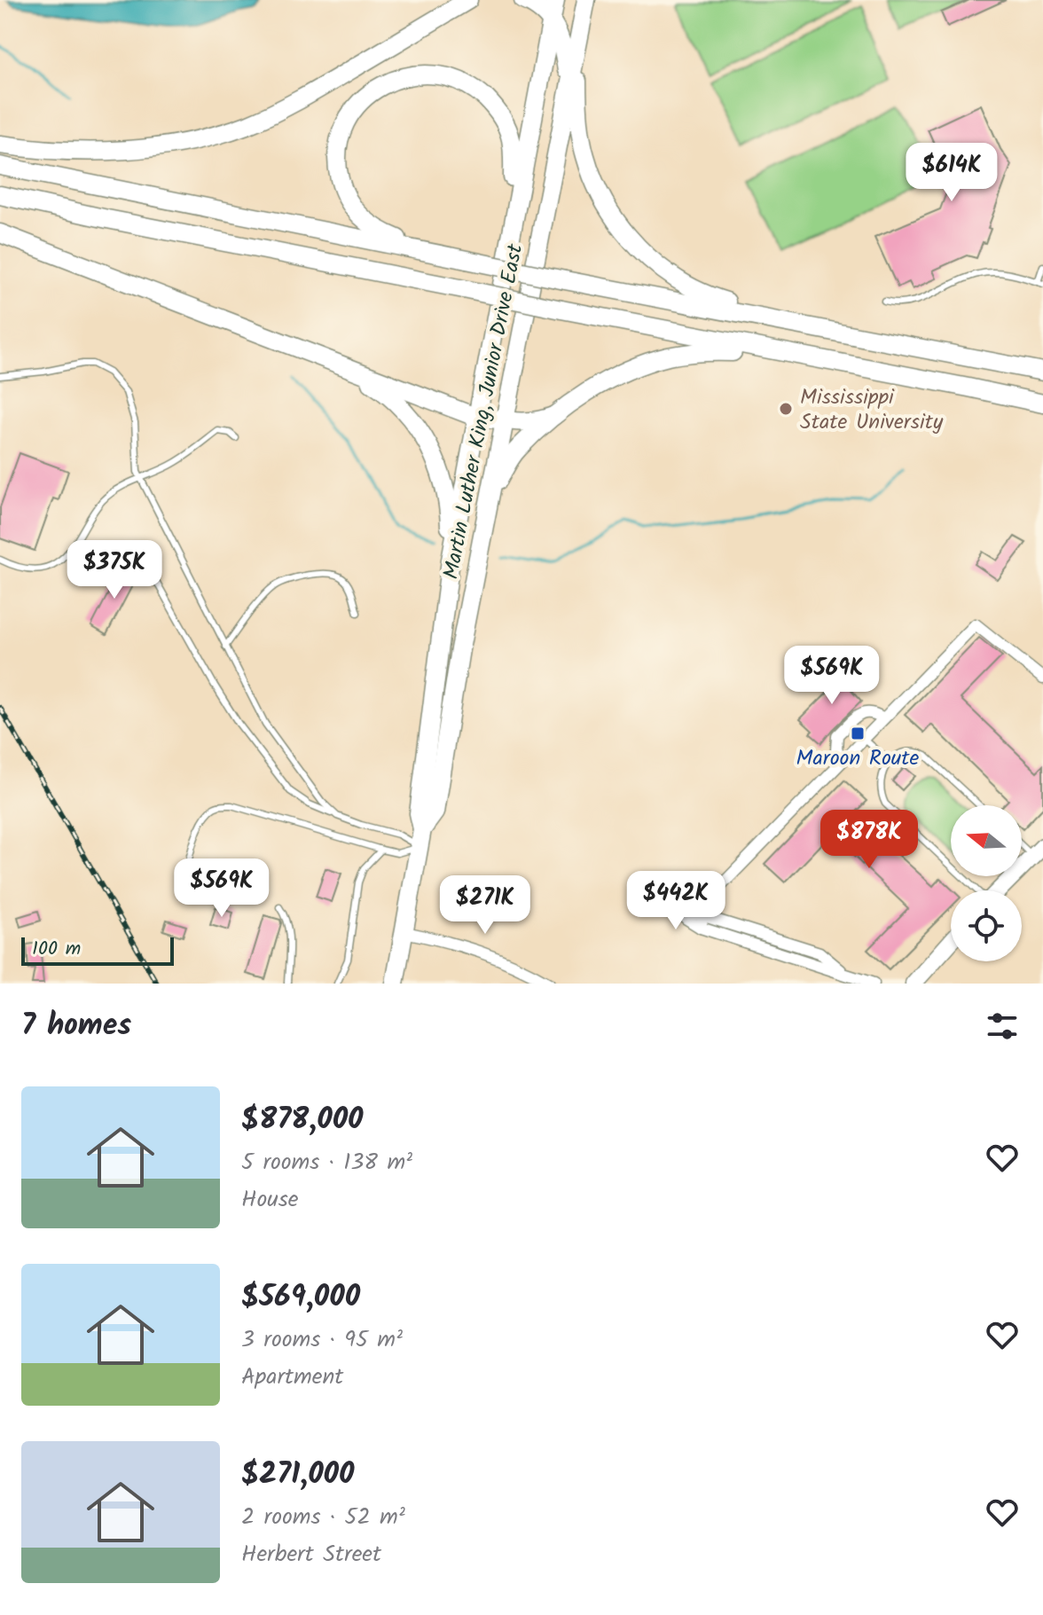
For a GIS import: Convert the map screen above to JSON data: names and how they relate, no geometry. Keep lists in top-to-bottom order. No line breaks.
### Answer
{"streets":{"main road":["Martin Luther King, Junior Drive East"]},"places":{"other":["Mississippi State University"],"transit":["Maroon Route"]},"scale_bar":"100 m","north":"left","page":{"price":["$614K","$375K","$569K","$878K","$569K","$442K","$271K"],"scale":"100 m","heading":"7 homes","list":[{"name":"$878,000","note":"5 rooms · 138 m² · House"},{"name":"$569,000","note":"3 rooms · 95 m² · Apartment"},{"name":"$271,000","note":"2 rooms · 52 m² · Herbert Street"}]}}
